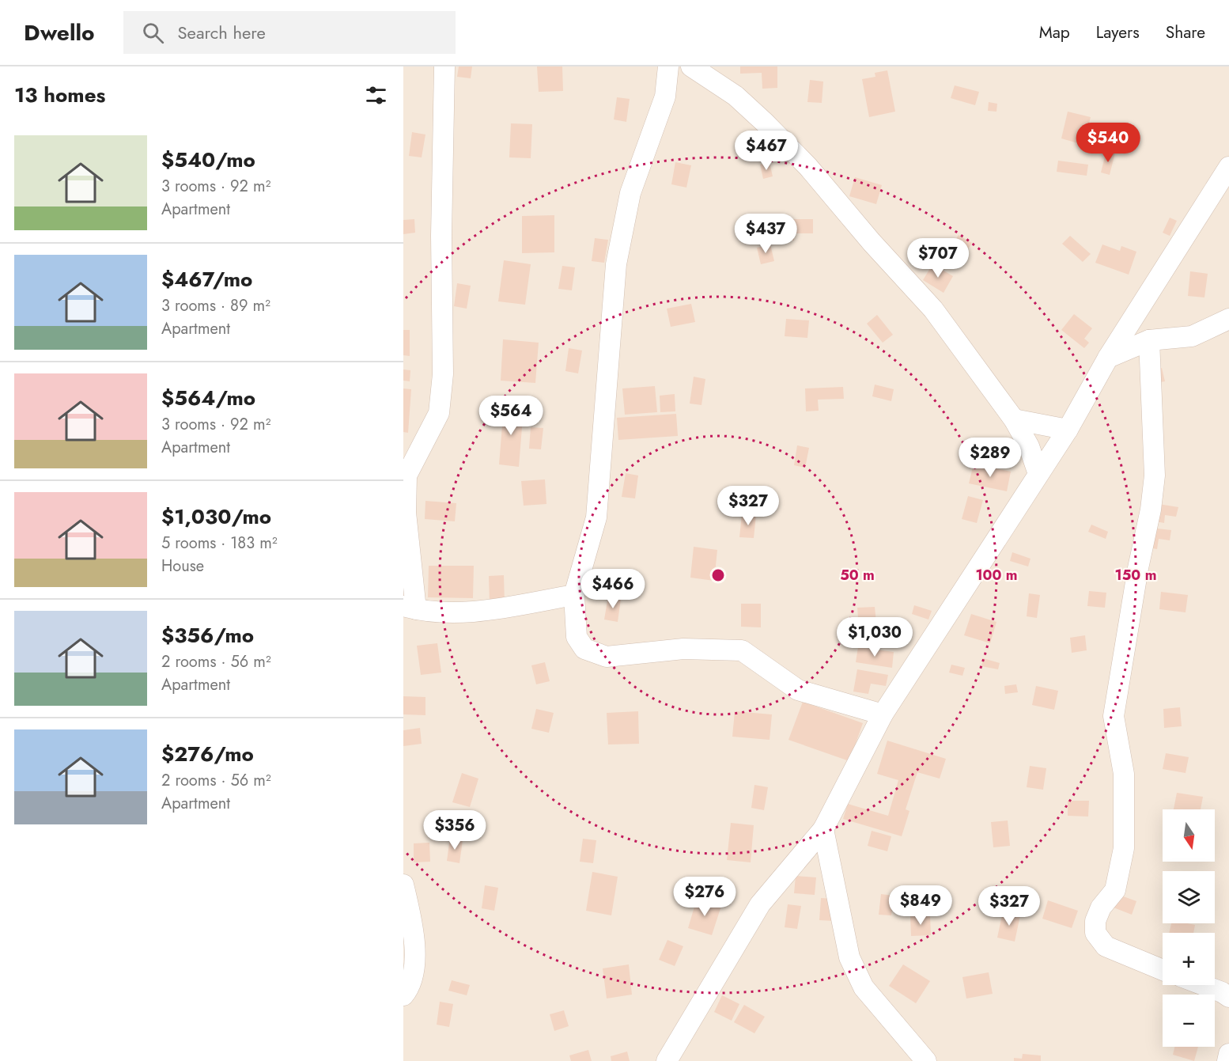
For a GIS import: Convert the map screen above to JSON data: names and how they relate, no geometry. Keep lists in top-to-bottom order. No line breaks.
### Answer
{"north":"bottom","page":{"header":"Dwello","search":"Search here","nav":["Map","Layers","Share"],"heading":"13 homes","price":["$540","$467","$437","$707","$564","$289","$327","$466","$1,030","$356","$276","$849","$327"],"list":[{"name":"$540/mo","note":"3 rooms · 92 m² · Apartment"},{"name":"$467/mo","note":"3 rooms · 89 m² · Apartment"},{"name":"$564/mo","note":"3 rooms · 92 m² · Apartment"},{"name":"$1,030/mo","note":"5 rooms · 183 m² · House"},{"name":"$356/mo","note":"2 rooms · 56 m² · Apartment"},{"name":"$276/mo","note":"2 rooms · 56 m² · Apartment"}],"map_buttons":["+","−"]},"rings":["50 m","100 m","150 m"]}
